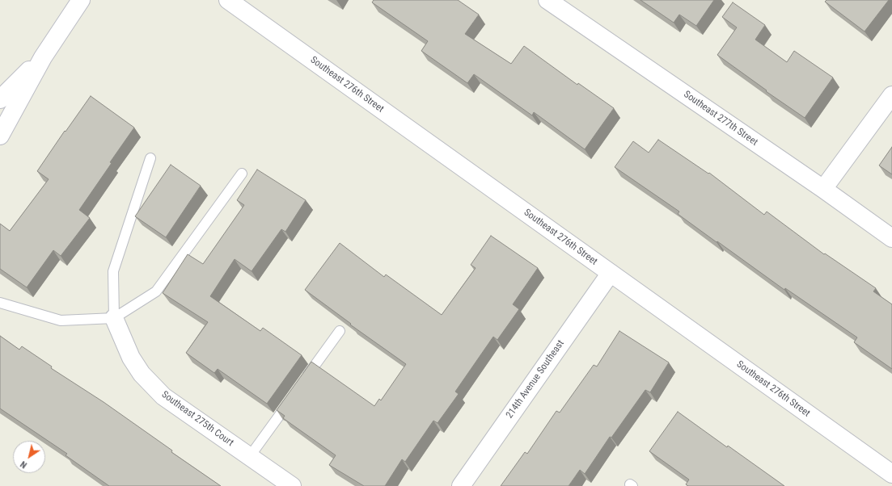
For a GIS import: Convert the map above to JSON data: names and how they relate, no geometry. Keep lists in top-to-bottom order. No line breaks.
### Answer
{"streets":{"street":["Southeast 276th Street","Southeast 277th Street","214th Avenue Southeast","Southeast 275th Court"]},"crossings":[["Southeast 276th Street","214th Avenue Southeast"]],"north":"bottom left"}
